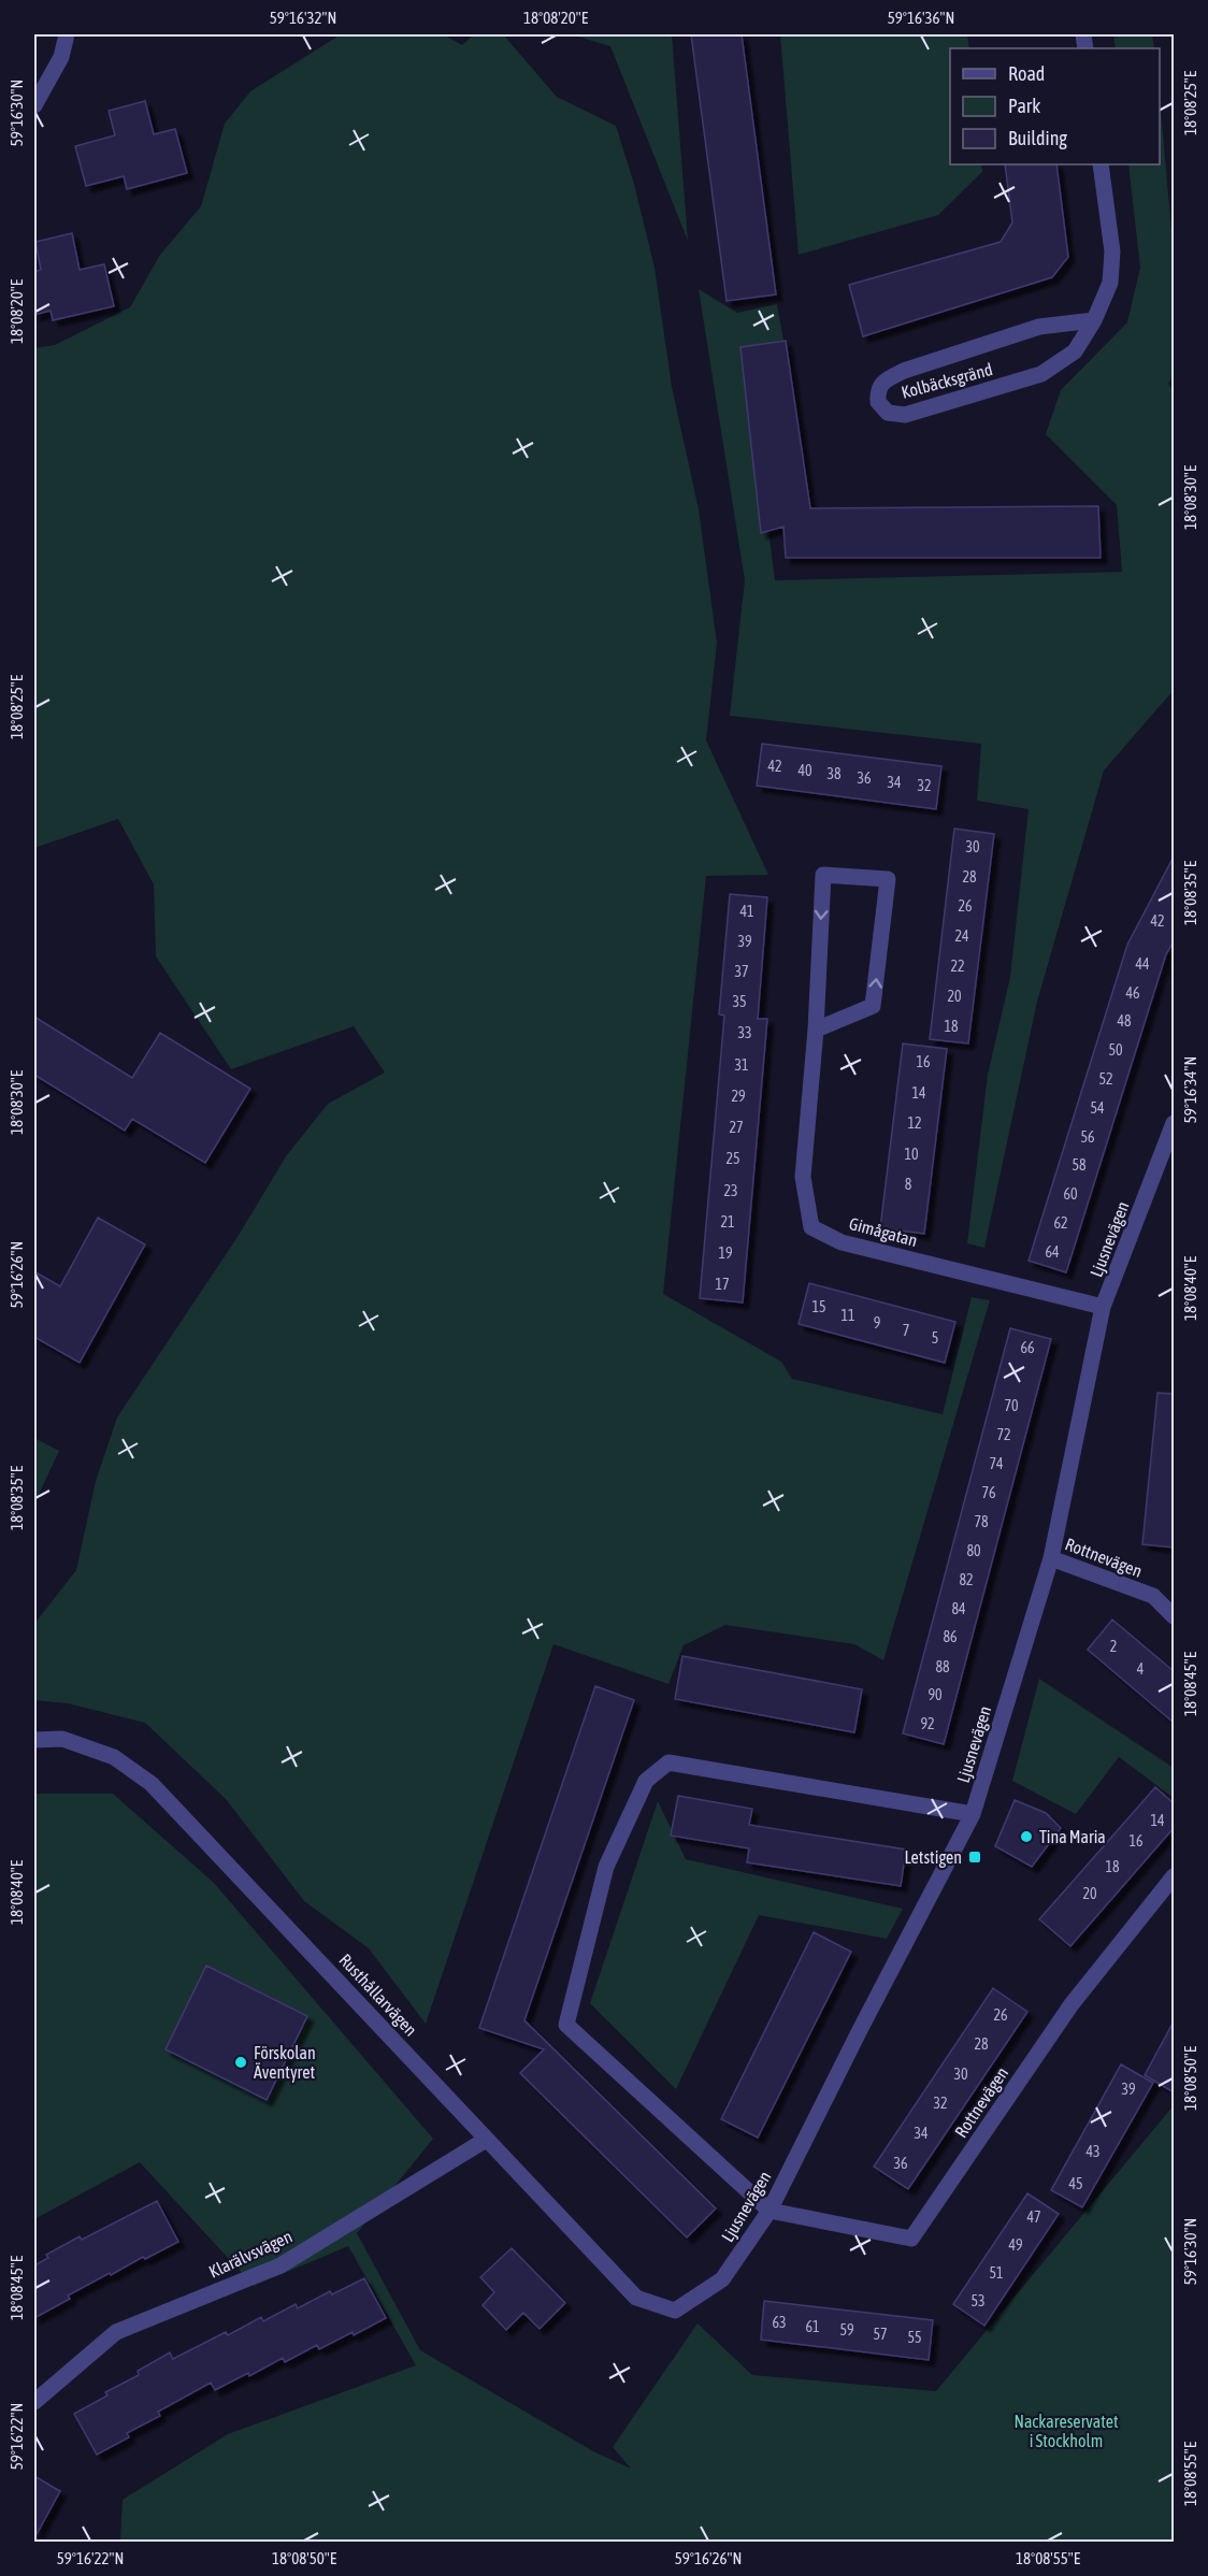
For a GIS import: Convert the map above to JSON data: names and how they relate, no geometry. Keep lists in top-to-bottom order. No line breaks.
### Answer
{"streets":{"street":["Kolbäcksgränd","Gimågatan","Ljusnevägen","Rottnevägen","Rusthållarvägen","Klarälvsvägen"]},"crossings":[["Gimågatan","Ljusnevägen"],["Ljusnevägen","Rottnevägen"],["Ljusnevägen","Rusthållarvägen"],["Rusthållarvägen","Klarälvsvägen"]],"parks":["Nackareservatet i Stockholm"],"places":{"other":["Tina Maria","Förskolan Äventyret"],"transit":["Letstigen"]},"house_numbers":["42","40","38","36","34","32","30","28","26","41","42","24","39","44","22","37","46","20","35","48","18","33","50","16","31","52","14","29","54","12","27","56","10","25","58","8","23","60","21","62","64","19","17","15","11","9","7","5","66","70","72","74","76","78","80","82","84","86","2","88","4","90","92","14","16","18","20","26","28","30","39","32","34","43","36","45","47","49","51","53","63","61","59","57","55"],"legend":["Road","Park","Building"],"coordinates":["59°16'32\"N","18°08'20\"E","59°16'36\"N","18°08'25\"E","59°16'30\"N","18°08'30\"E","18°08'35\"E","59°16'34\"N","59°16'26\"N","18°08'40\"E","18°08'45\"E","18°08'50\"E","59°16'22\"N","18°08'55\"E"]}
